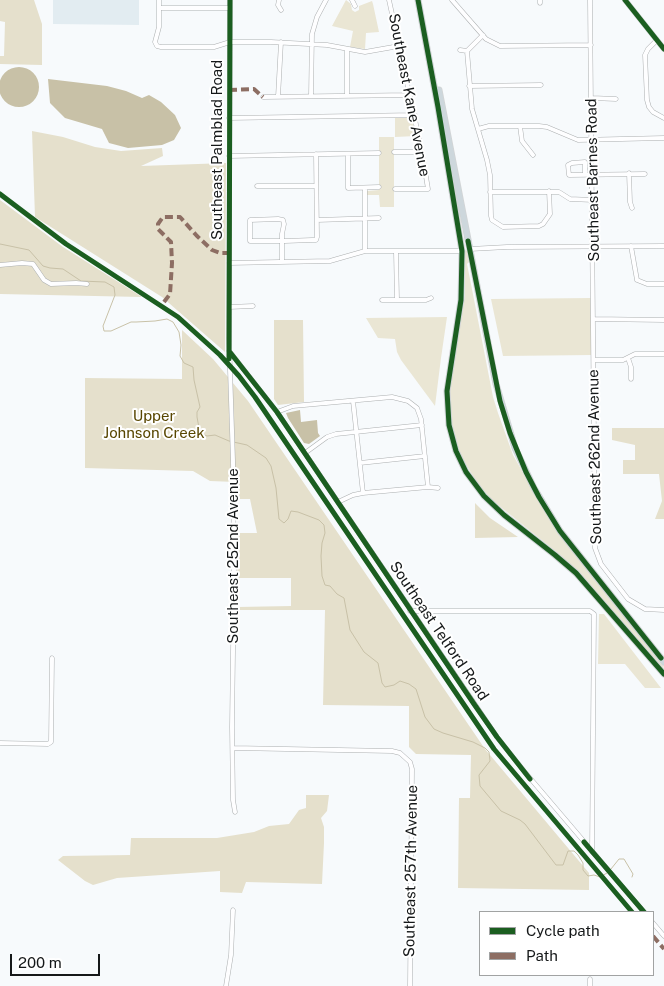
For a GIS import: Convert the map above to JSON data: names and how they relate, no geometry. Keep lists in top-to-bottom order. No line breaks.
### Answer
{"streets":{"street":["Southeast Kane Avenue","Southeast Palmblad Road","Southeast Barnes Road","Southeast 262nd Avenue","Southeast 252nd Avenue","Southeast Telford Road","Southeast 257th Avenue"]},"crossings":[["Southeast Palmblad Road","Southeast 252nd Avenue"],["Southeast Barnes Road","Southeast 262nd Avenue"],["Southeast 252nd Avenue","Southeast Telford Road"],["Southeast 252nd Avenue","Southeast 257th Avenue"]],"parks":["Upper Johnson Creek"],"legend":["Cycle path","Path"],"scale_bar":"200 m"}
